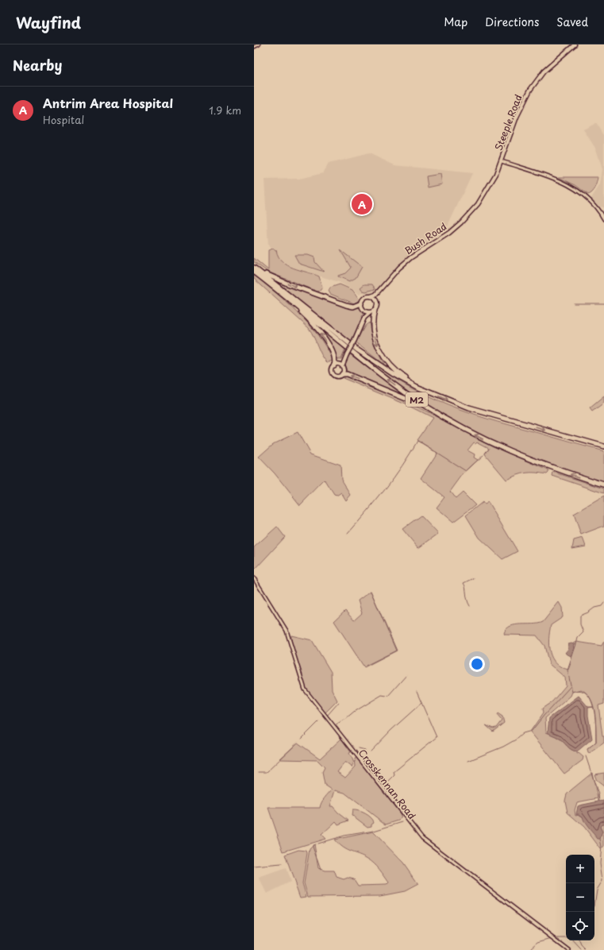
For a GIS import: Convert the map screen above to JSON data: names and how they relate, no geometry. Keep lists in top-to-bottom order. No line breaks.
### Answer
{"streets":{"highway":["M2"],"main road":["Steeple Road","Bush Road"],"street":["Crosskennan Road"]},"crossings":[["Steeple Road","Bush Road"]],"page":{"header":"Wayfind","nav":["Map","Directions","Saved"],"heading":"Nearby","list":[{"mark":"A","name":"Antrim Area Hospital","note":"Hospital","value":"1.9 km"}],"pins":"A","map_buttons":["+","−"]}}
